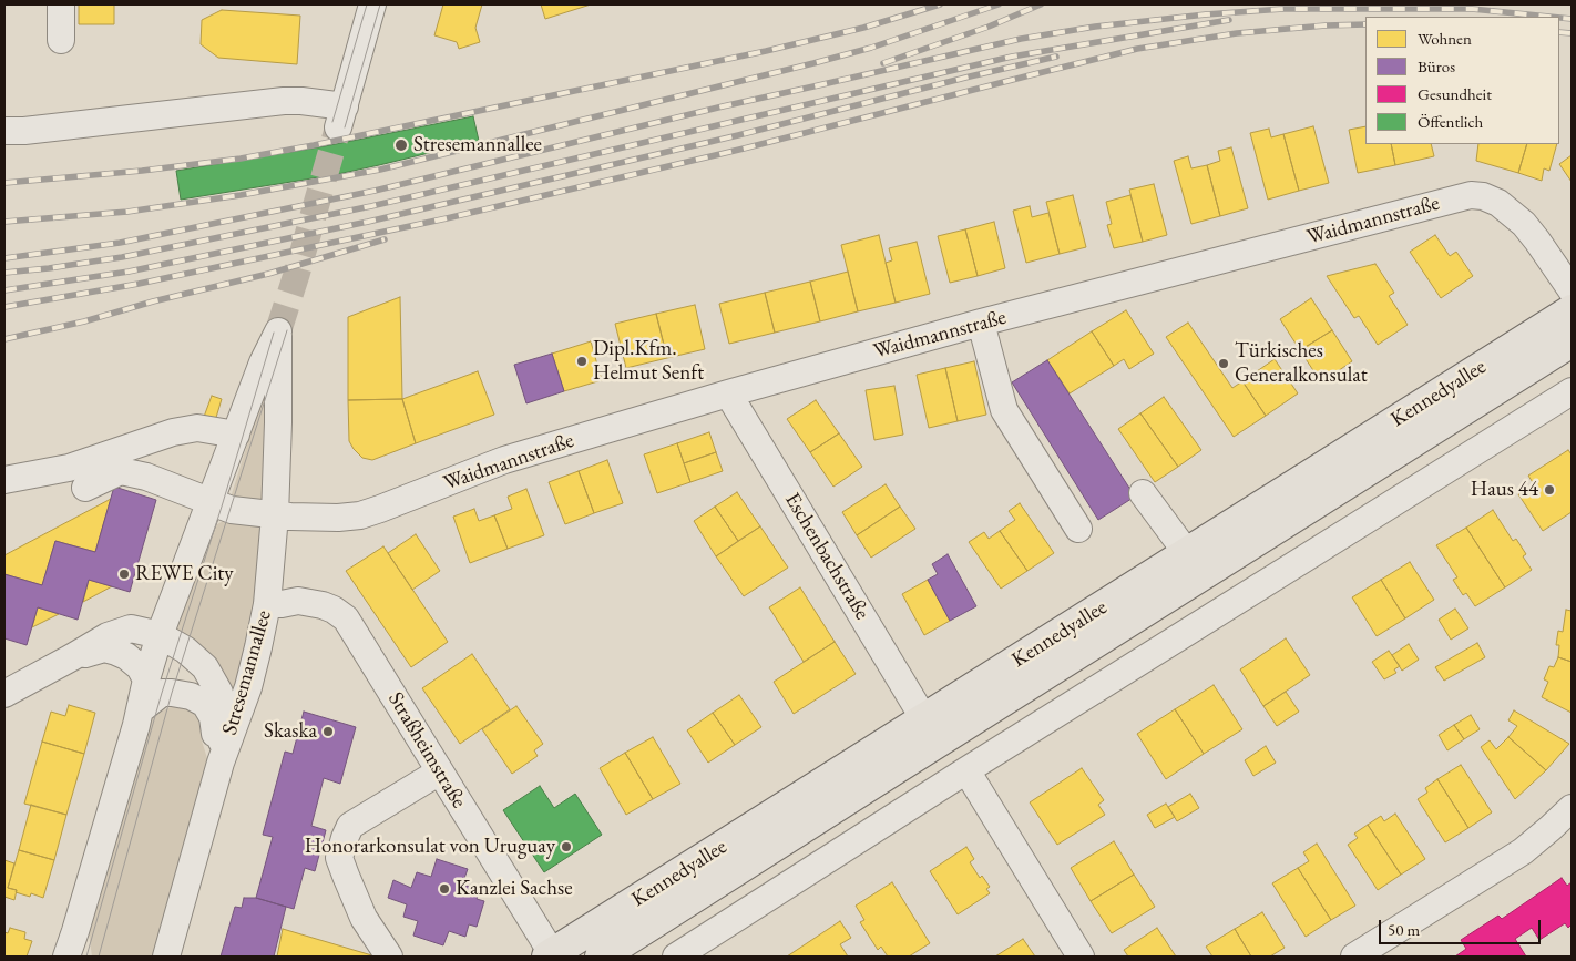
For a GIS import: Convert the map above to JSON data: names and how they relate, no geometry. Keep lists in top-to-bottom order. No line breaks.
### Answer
{"streets":{"main road":["Kennedyallee"],"street":["Waidmannstraße","Eschenbachstraße","Stresemannallee","Straßheimstraße"]},"crossings":[["Waidmannstraße","Eschenbachstraße"],["Waidmannstraße","Stresemannallee"],["Kennedyallee","Eschenbachstraße"],["Kennedyallee","Straßheimstraße"],["Stresemannallee","Straßheimstraße"]],"places":["Stresemannallee","Dipl.Kfm. Helmut Senft","Türkisches Generalkonsulat","Haus 44","REWE City","Skaska","Honorarkonsulat von Uruguay","Kanzlei Sachse"],"legend":["Wohnen","Büros","Gesundheit","Öffentlich"],"scale_bar":"50 m"}
